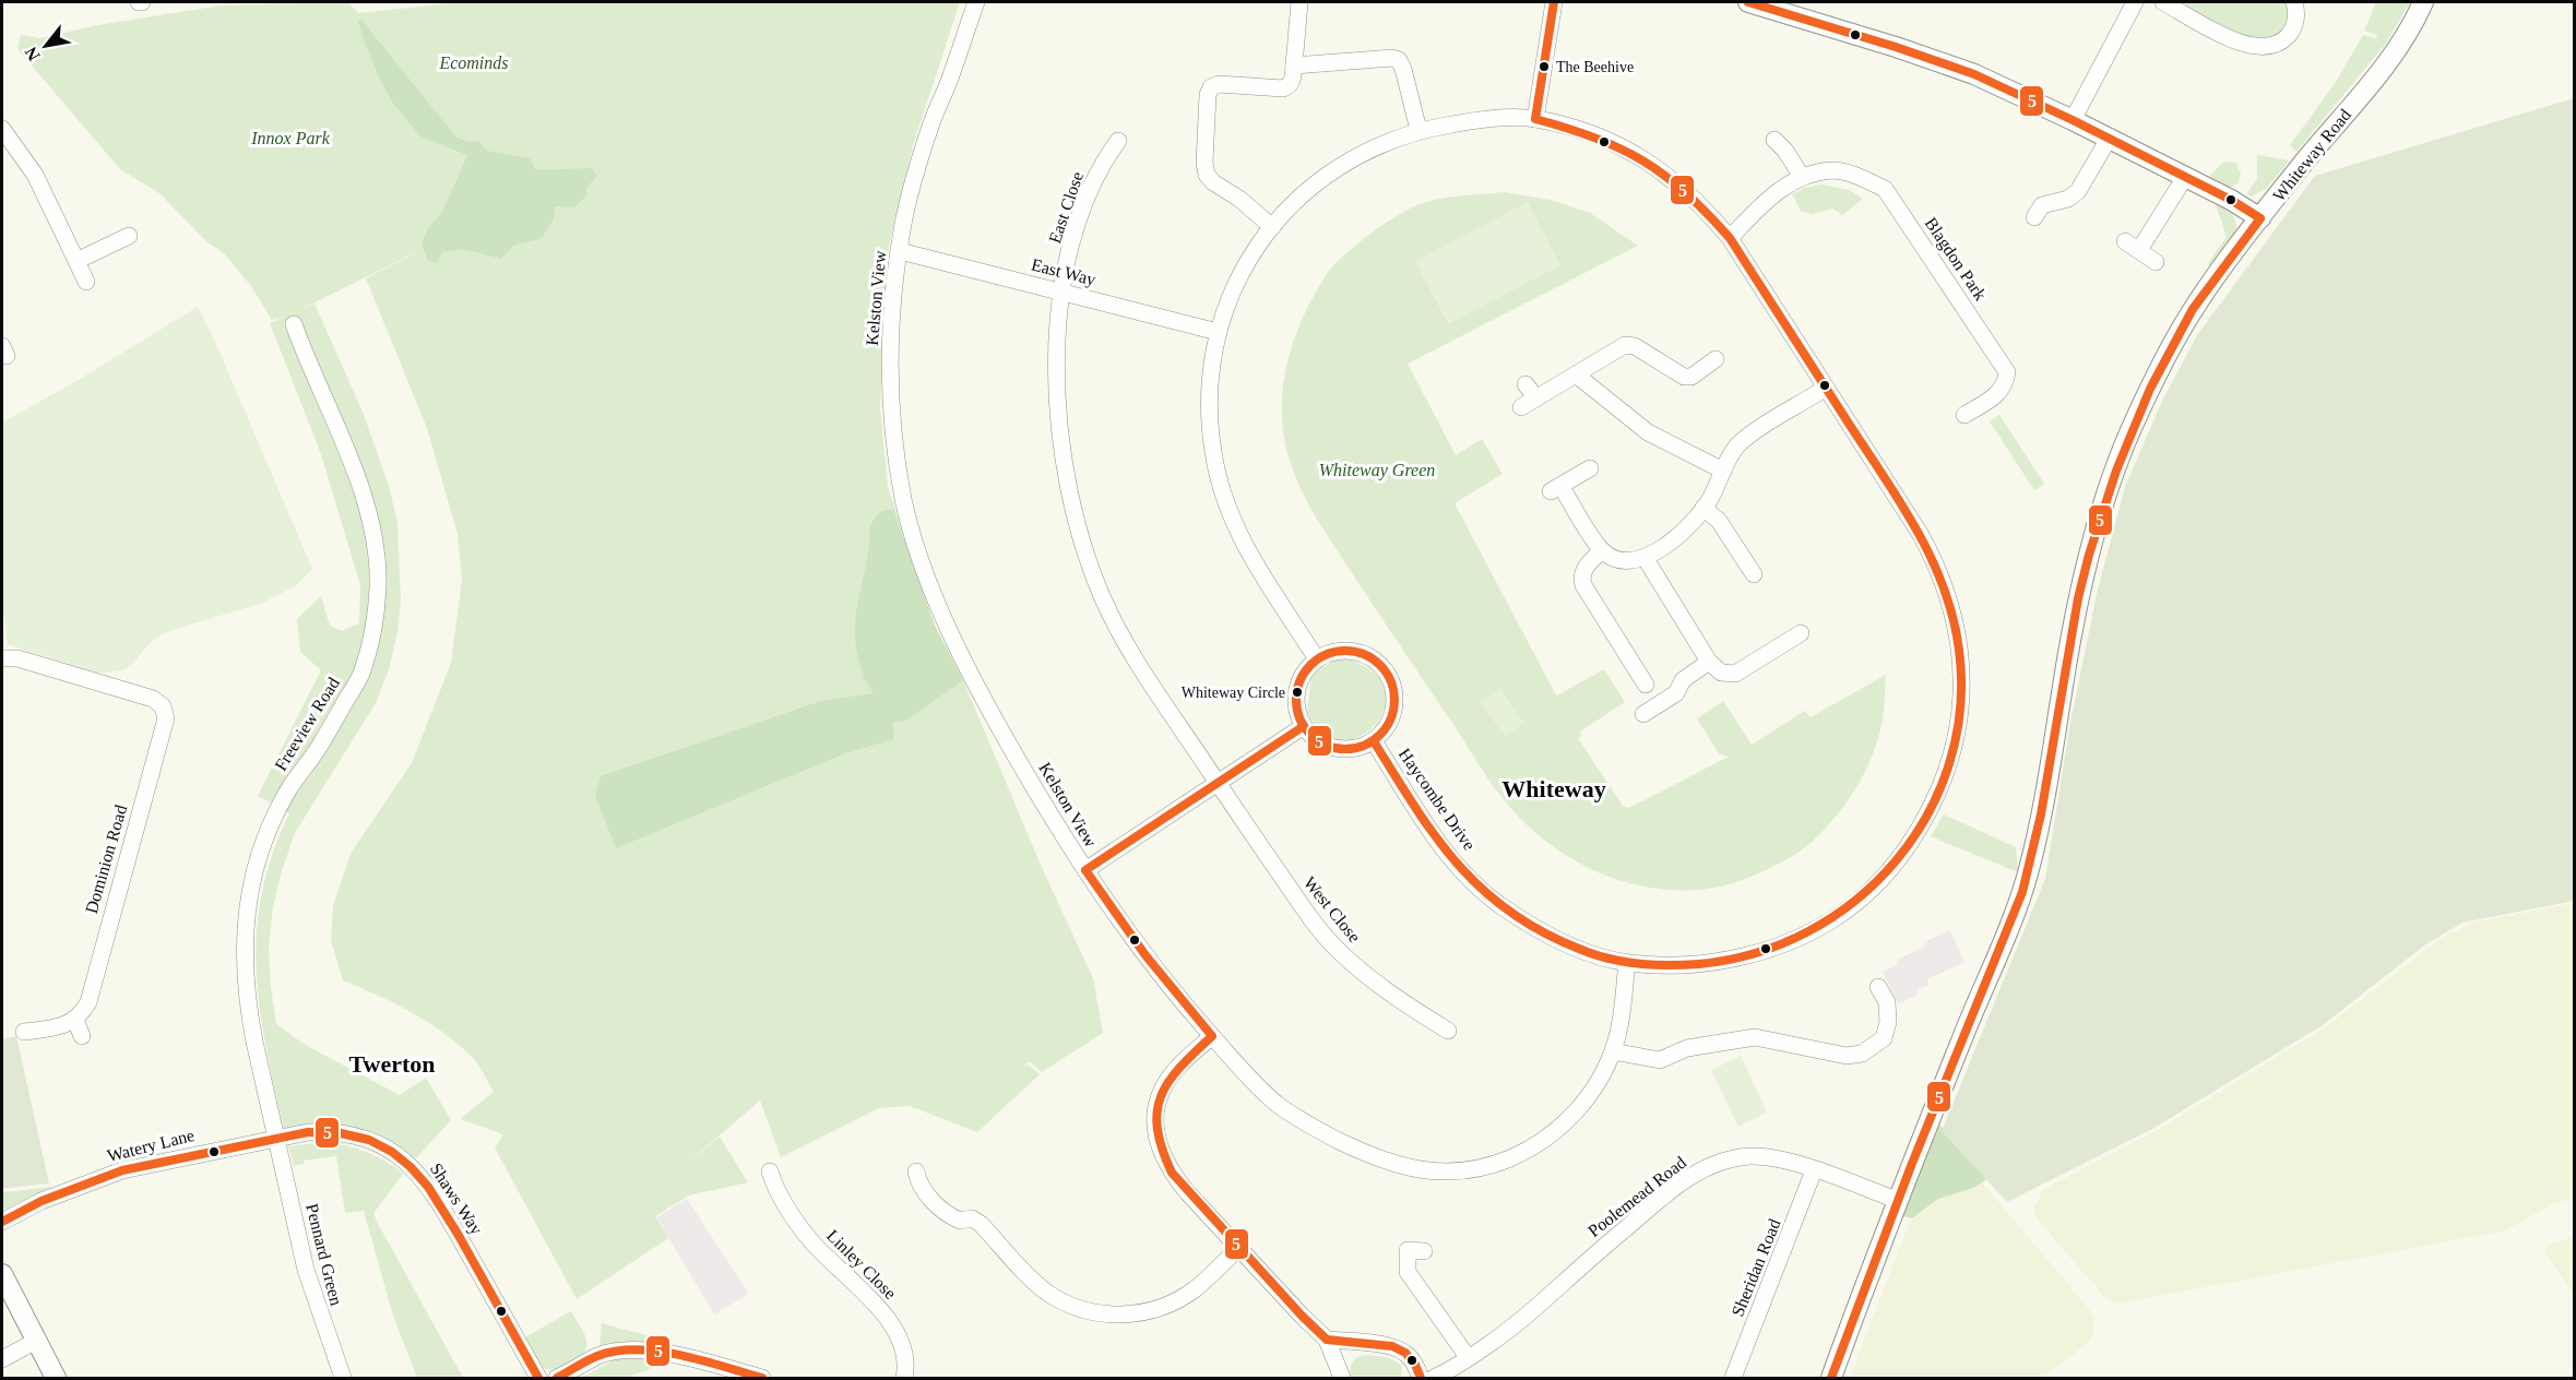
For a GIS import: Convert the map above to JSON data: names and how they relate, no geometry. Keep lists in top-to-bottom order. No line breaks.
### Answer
{"streets":{"street":["Whiteway Road","East Close","Blagdon Park","East Way","Kelston View","Freeview Road","Haycombe Drive","Dominion Road","West Close","Watery Lane","Poolemead Road","Shaws Way","Pennard Green","Linley Close","Sheridan Road"]},"crossings":[["Whiteway Road","Poolemead Road"],["East Close","East Way"],["East Close","West Close"],["Blagdon Park","Haycombe Drive"],["East Way","Kelston View"],["East Way","Haycombe Drive"],["Kelston View","Haycombe Drive"],["Freeview Road","Watery Lane"],["Freeview Road","Shaws Way"],["Freeview Road","Pennard Green"],["Watery Lane","Shaws Way"],["Watery Lane","Pennard Green"],["Poolemead Road","Sheridan Road"],["Shaws Way","Pennard Green"]],"districts":["Whiteway","Twerton"],"parks":["Ecominds","Innox Park","Whiteway Green"],"places":["The Beehive","Whiteway Circle"],"lines":["transit line 5"],"north":"bottom left"}
